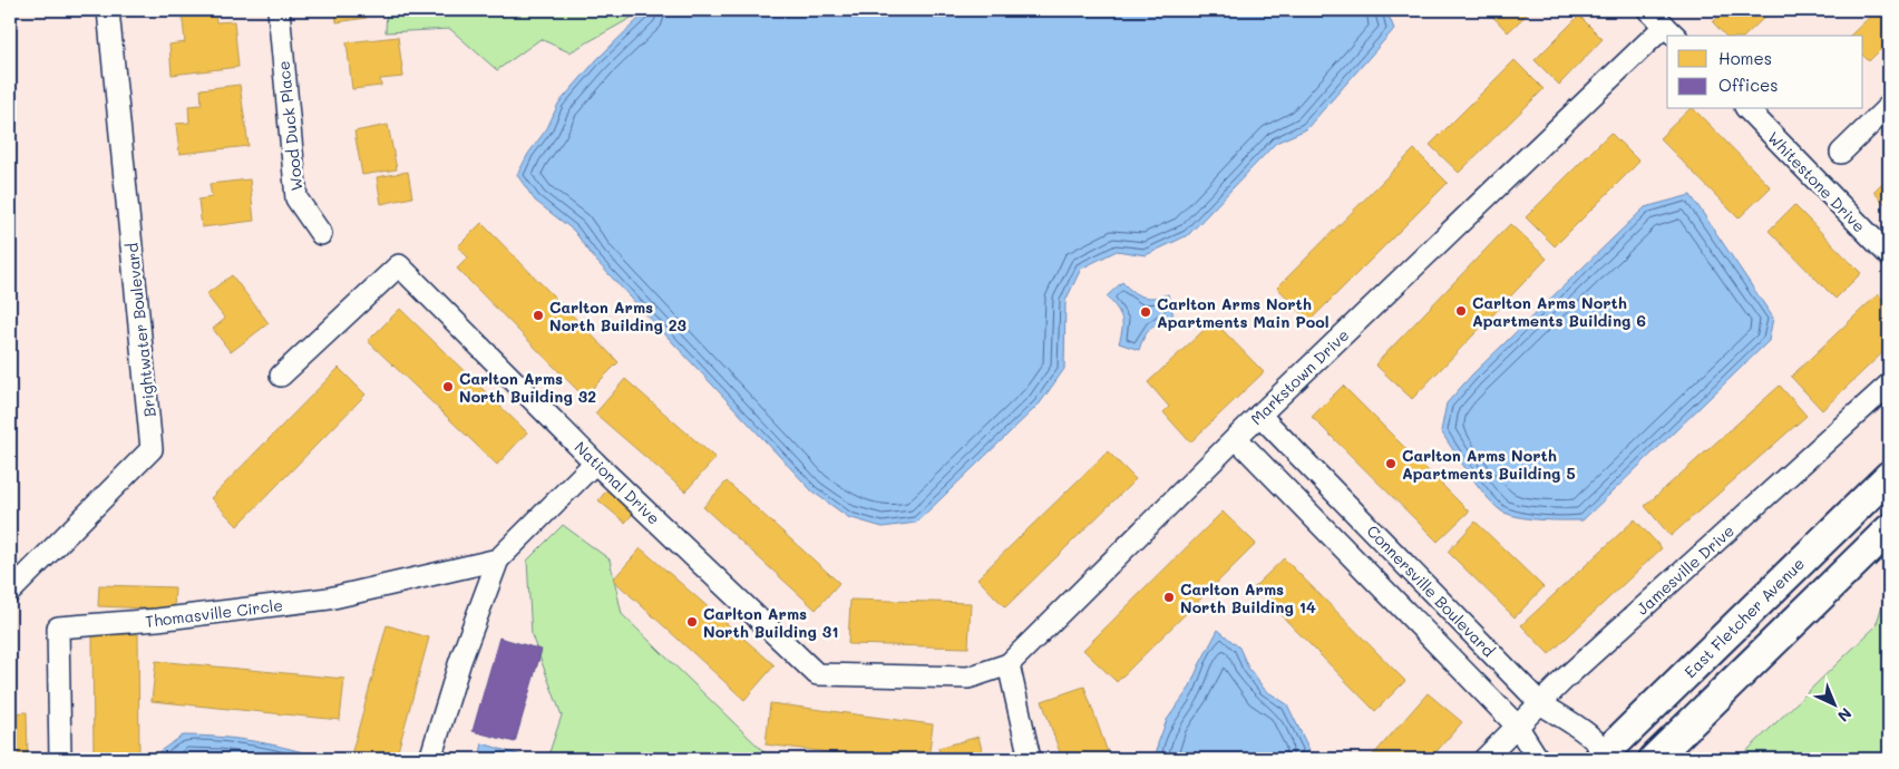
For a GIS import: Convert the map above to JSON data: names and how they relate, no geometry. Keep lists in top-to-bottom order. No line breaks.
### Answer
{"streets":{"main road":["East Fletcher Avenue"],"street":["Wood Duck Place","Whitestone Drive","Brightwater Boulevard","Markstown Drive","National Drive","Jamesville Drive","Connersville Boulevard","Thomasville Circle"]},"crossings":[["Markstown Drive","National Drive"],["Markstown Drive","Connersville Boulevard"],["Jamesville Drive","Connersville Boulevard"],["Connersville Boulevard","East Fletcher Avenue"]],"places":["Carlton Arms North Apartments Building 6","Carlton Arms North Apartments Main Pool","Carlton Arms North Building 23","Carlton Arms North Building 32","Carlton Arms North Apartments Building 5","Carlton Arms North Building 14","Carlton Arms North Building 31"],"legend":["Homes","Offices"],"north":"bottom right"}
